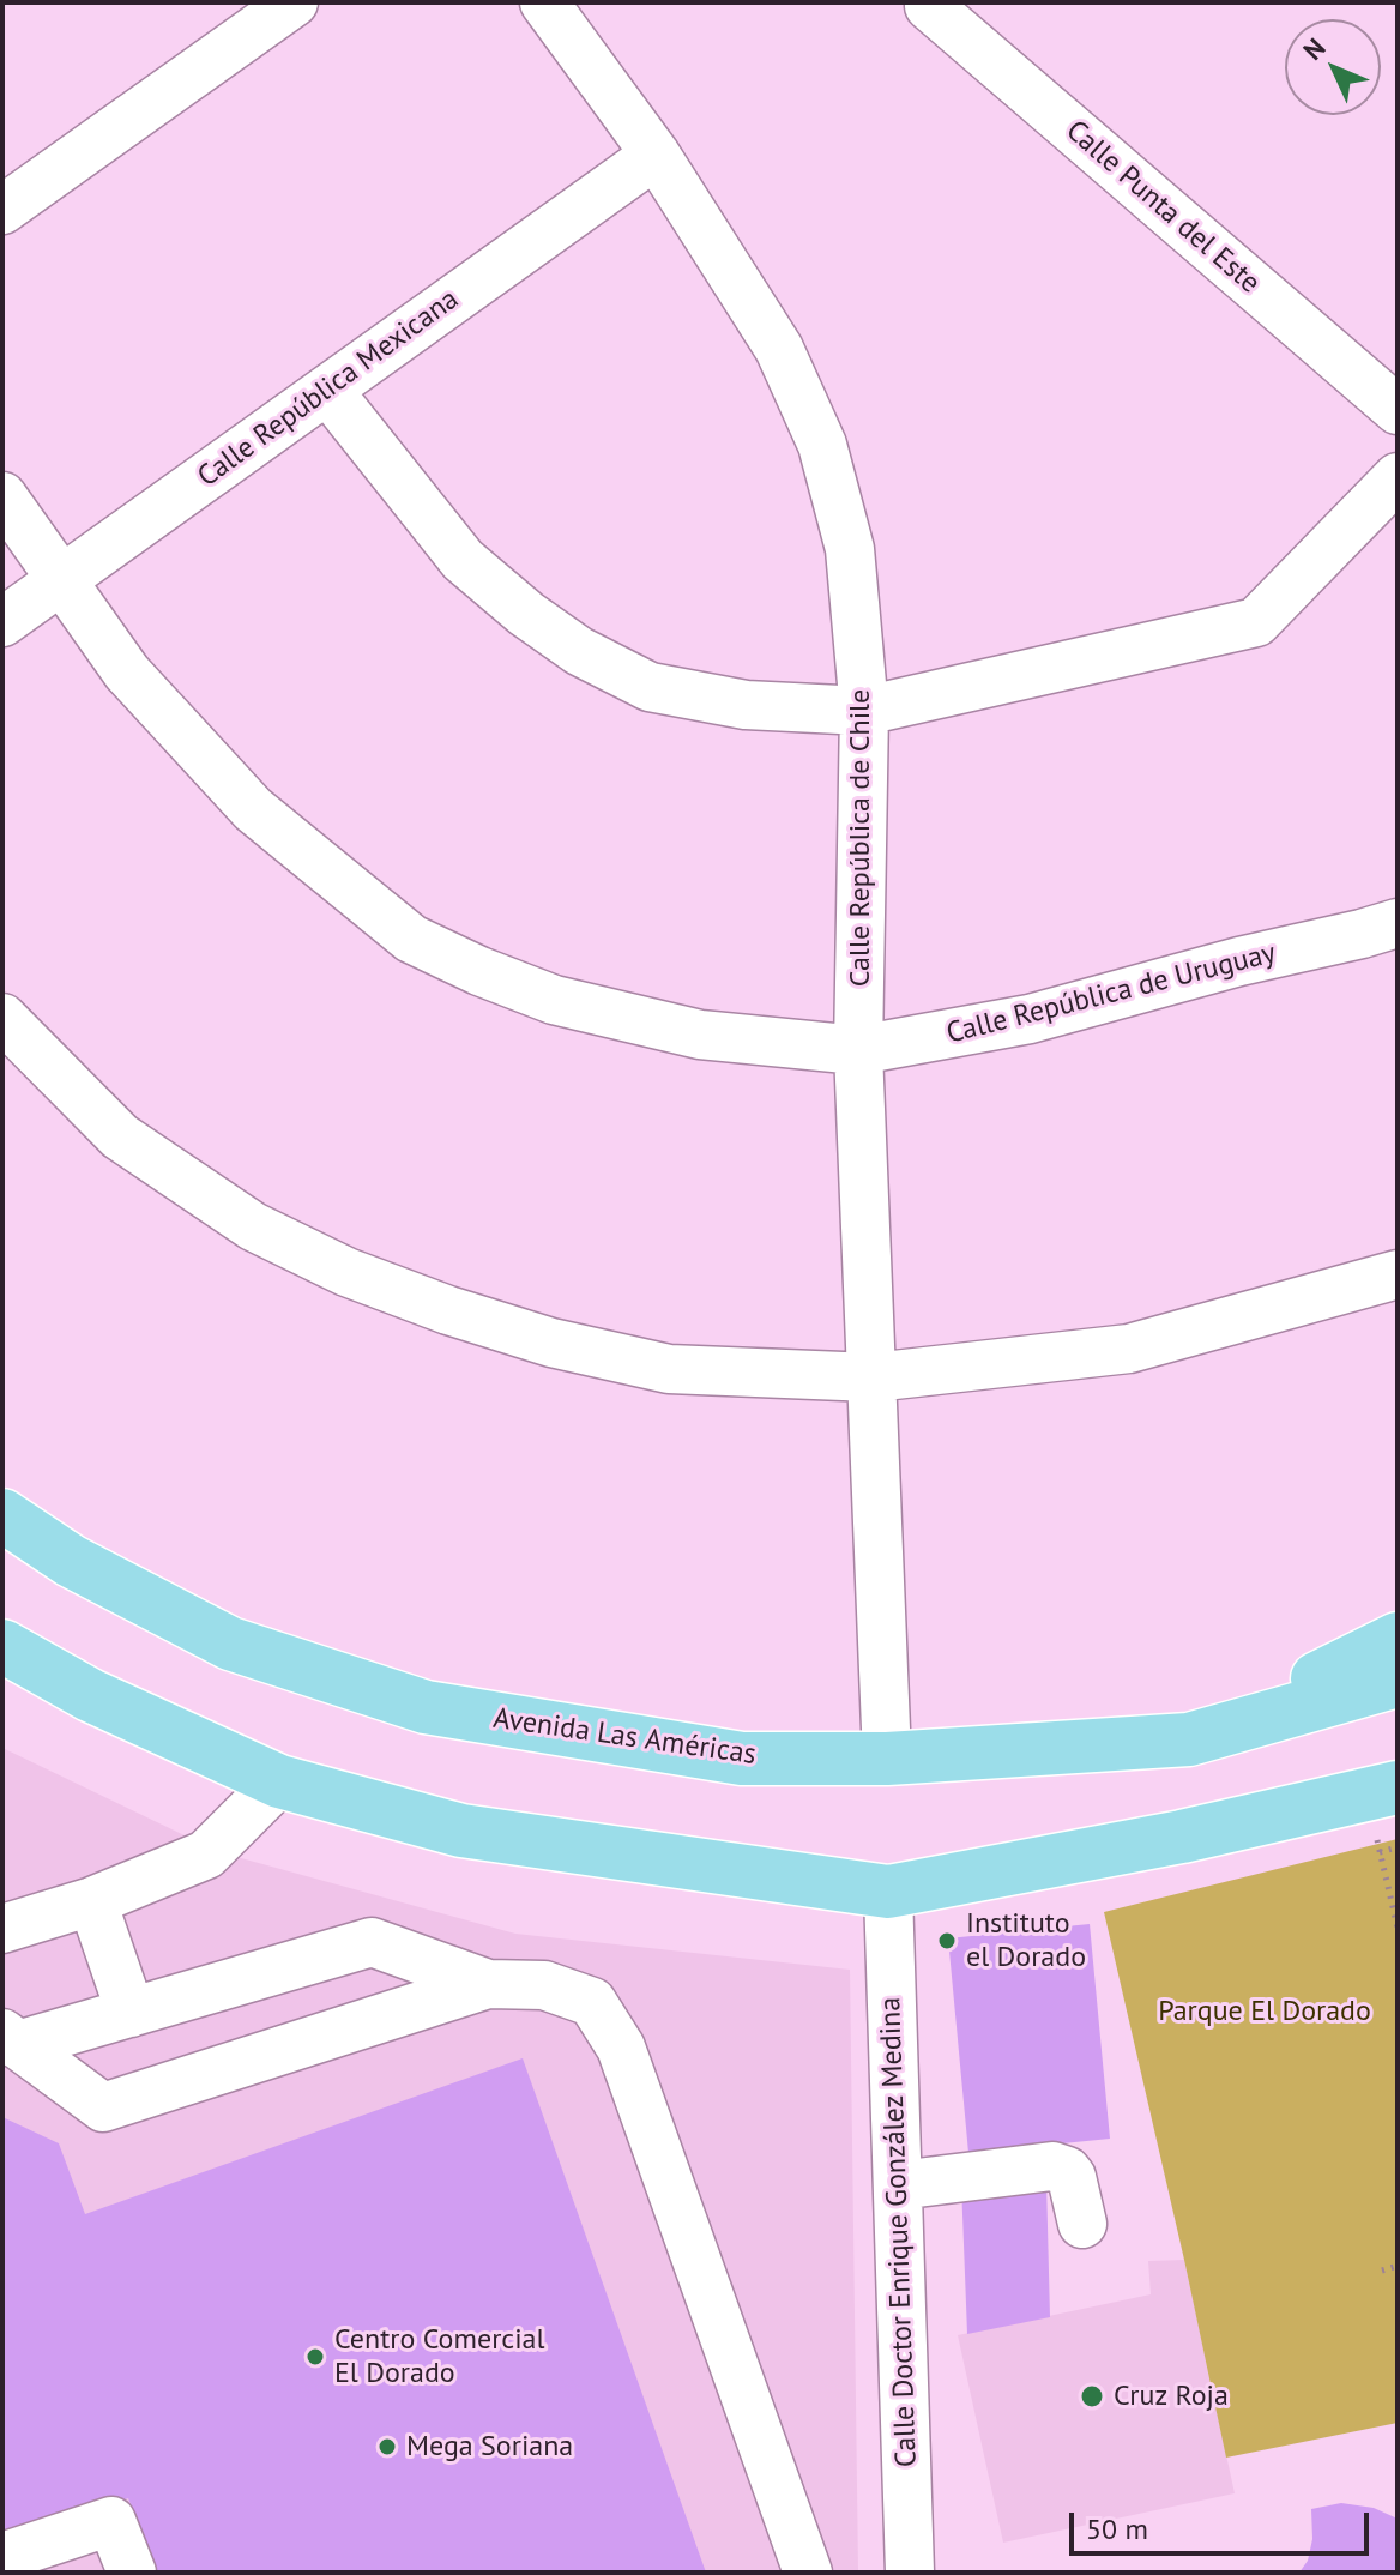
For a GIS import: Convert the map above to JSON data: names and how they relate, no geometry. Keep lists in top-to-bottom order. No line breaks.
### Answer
{"streets":{"main road":["Avenida Las Américas"],"street":["Calle Punta del Este","Calle República Mexicana","Calle República de Chile","Calle República de Uruguay","Calle Doctor Enrique González Medina"]},"crossings":[["Calle República Mexicana","Calle República de Chile"],["Calle República Mexicana","Calle República de Uruguay"],["Calle República de Chile","Calle República de Uruguay"],["Calle República de Chile","Avenida Las Américas"]],"parks":["Parque El Dorado"],"places":["Instituto el Dorado","Centro Comercial El Dorado","Cruz Roja","Mega Soriana"],"scale_bar":"50 m","north":"top left"}
